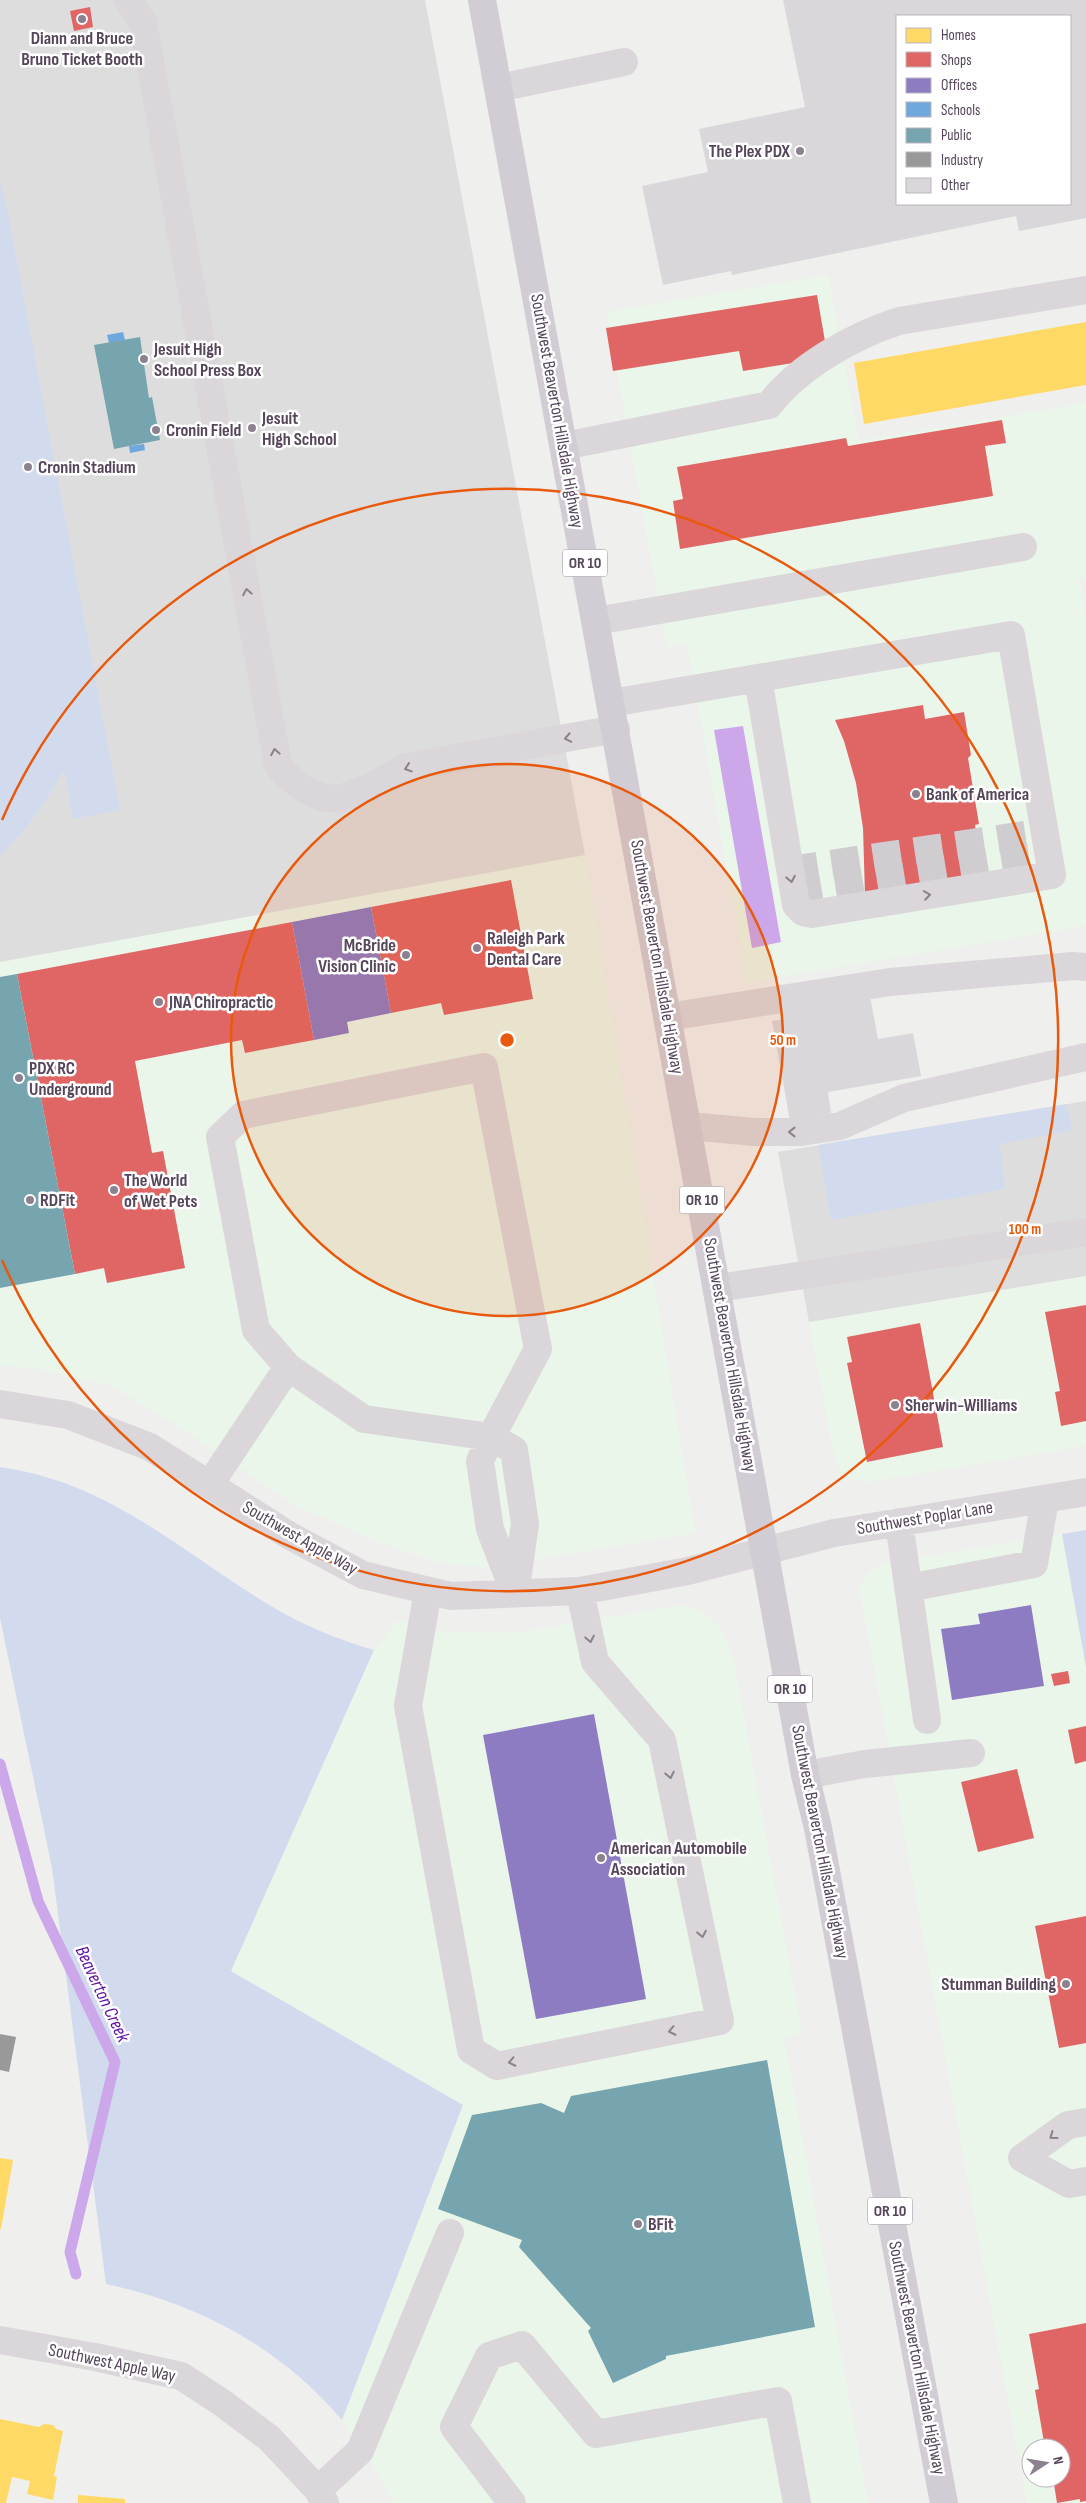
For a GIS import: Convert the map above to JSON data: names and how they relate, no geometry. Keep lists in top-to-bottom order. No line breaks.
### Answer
{"streets":{"main road":["Southwest Beaverton Hillsdale Highway","OR 10"],"street":["Southwest Poplar Lane","Southwest Apple Way"]},"crossings":[["Southwest Beaverton Hillsdale Highway","Southwest Poplar Lane"],["Southwest Beaverton Hillsdale Highway","Southwest Apple Way"],["Southwest Poplar Lane","Southwest Apple Way"]],"water":["Beaverton Creek"],"places":["Diann and Bruce Bruno Ticket Booth","The Plex PDX","Jesuit High School Press Box","Jesuit High School","Cronin Field","Cronin Stadium","Bank of America","Raleigh Park Dental Care","McBride Vision Clinic","JNA Chiropractic","PDX RC Underground","The World of Wet Pets","RDFit","Sherwin-Williams","American Automobile Association","Stumman Building","BFit"],"legend":["Homes","Shops","Offices","Schools","Public","Industry","Other"],"north":"right","rings":["50 m","100 m"]}
